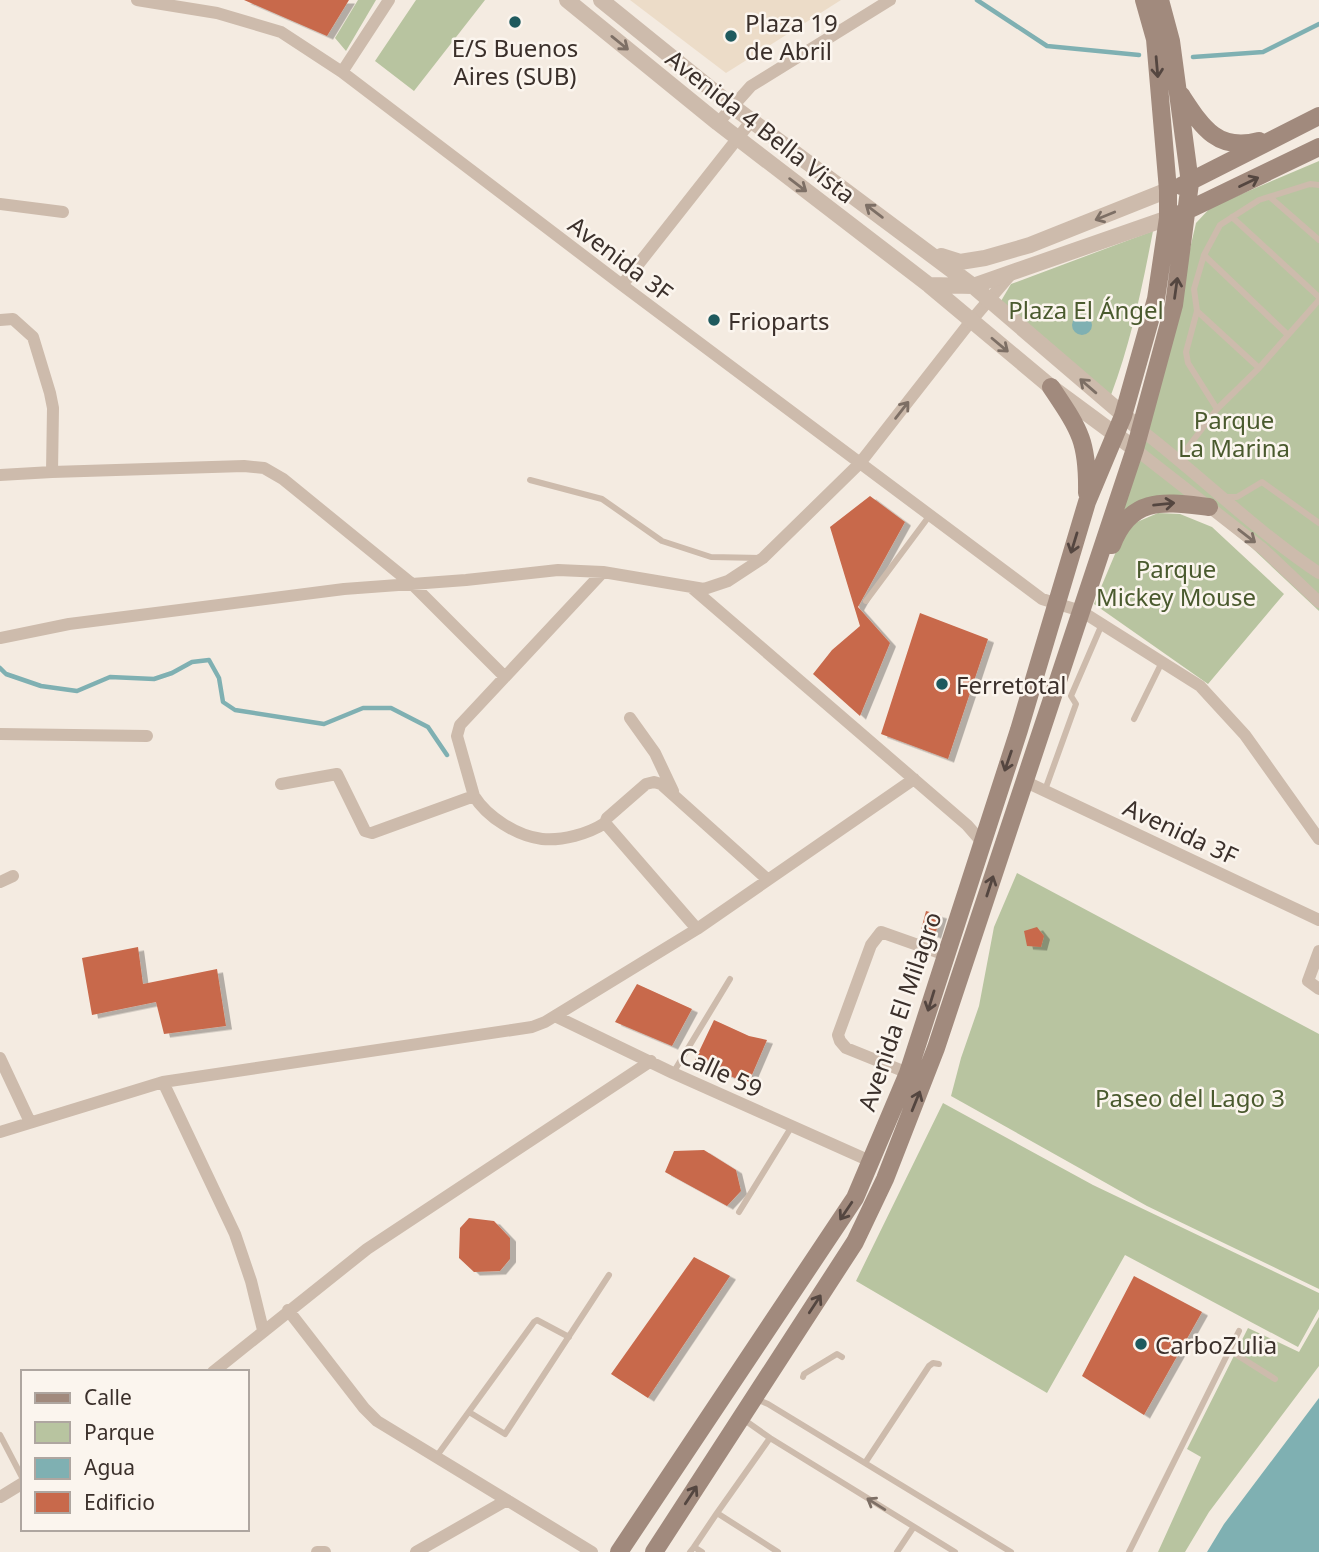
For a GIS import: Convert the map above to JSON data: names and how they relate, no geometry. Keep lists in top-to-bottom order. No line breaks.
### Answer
{"streets":{"main road":["Avenida El Milagro"],"street":["Avenida 4 Bella Vista","Avenida 3F","Calle 59"]},"crossings":[["Avenida 4 Bella Vista","Avenida El Milagro"],["Avenida 3F","Avenida El Milagro"],["Avenida El Milagro","Calle 59"]],"parks":["Plaza El Ángel","Parque La Marina","Parque Mickey Mouse","Paseo del Lago 3"],"places":["E/S Buenos Aires (SUB)","Plaza 19 de Abril","Frioparts","Ferretotal","CarboZulia"],"legend":["Calle","Parque","Agua","Edificio"]}
